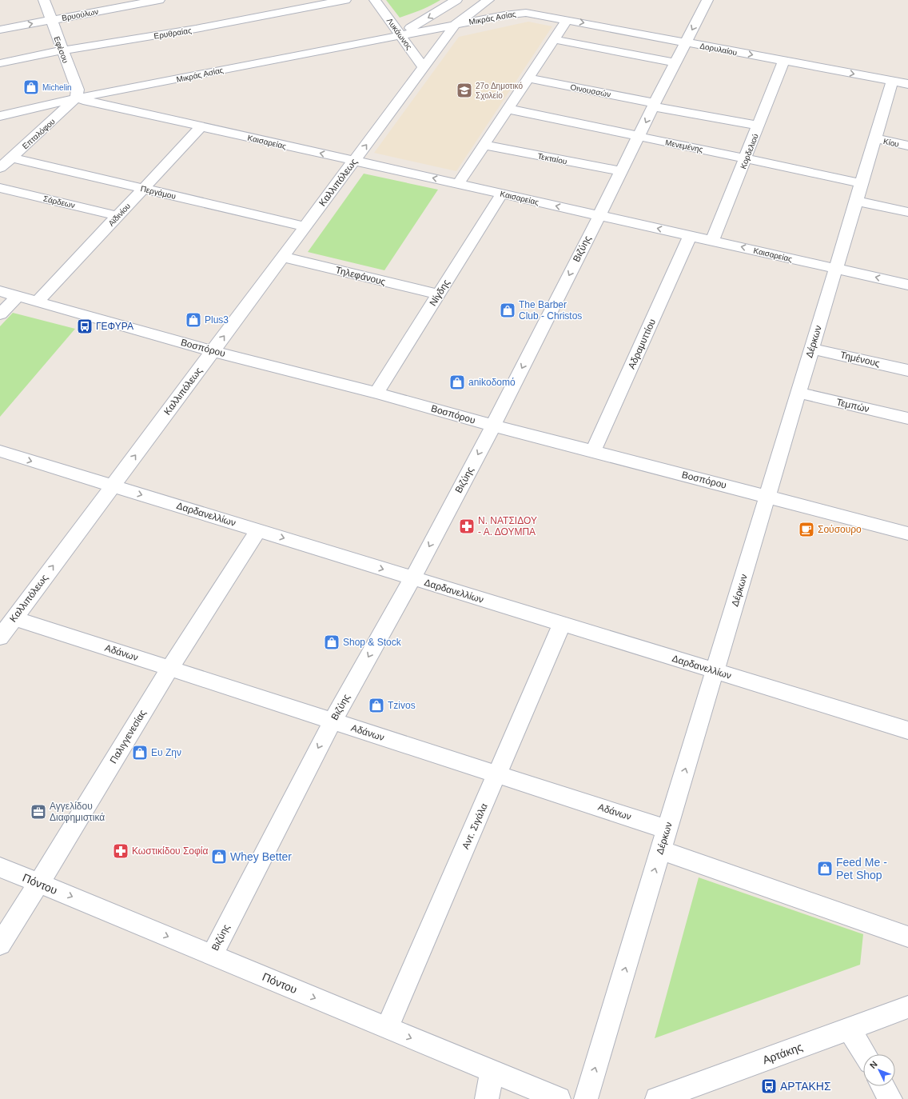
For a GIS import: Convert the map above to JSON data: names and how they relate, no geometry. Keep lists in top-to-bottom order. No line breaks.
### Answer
{"streets":{"street":["Βρυούλων","Μικράς Ασίας","Ερυθραίας","Λυκάωνος","Δορυλαίου","Εφέσου","Οινουσσών","Επταλόφου","Καισαρείας","Κίου","Μενεμένης","Κορδελιού","Τεκταίου","Καλλιπόλεως","Περγάμου","Σάρδεων","Αϊδινίου","Βιζύης","Τηλεφάνους","Νίγδης","Δέρκων","Αδραμυττίου","Βοσπόρου","Τημένους","Τεμπών","Δαρδανελλίων","Αδάνων","Παλιγγενεσίας","Αντ. Σιγάλα","Πόντου","Αρτάκης"]},"crossings":[["Βρυούλων","Εφέσου"],["Μικράς Ασίας","Λυκάωνος"],["Μικράς Ασίας","Δορυλαίου"],["Μικράς Ασίας","Εφέσου"],["Μικράς Ασίας","Επταλόφου"],["Μικράς Ασίας","Καισαρείας"],["Μικράς Ασίας","Καλλιπόλεως"],["Ερυθραίας","Εφέσου"],["Λυκάωνος","Καλλιπόλεως"],["Δορυλαίου","Κορδελιού"],["Δορυλαίου","Βιζύης"],["Δορυλαίου","Δέρκων"],["Εφέσου","Επταλόφου"],["Εφέσου","Καισαρείας"],["Οινουσσών","Κορδελιού"],["Οινουσσών","Βιζύης"],["Επταλόφου","Καισαρείας"],["Επταλόφου","Περγάμου"],["Καισαρείας","Κορδελιού"],["Καισαρείας","Καλλιπόλεως"],["Καισαρείας","Αϊδινίου"],["Καισαρείας","Βιζύης"],["Καισαρείας","Νίγδης"],["Καισαρείας","Δέρκων"],["Καισαρείας","Αδραμυττίου"],["Κίου","Δέρκων"],["Μενεμένης","Κορδελιού"],["Μενεμένης","Βιζύης"],["Μενεμένης","Δέρκων"],["Τεκταίου","Βιζύης"],["Καλλιπόλεως","Περγάμου"],["Καλλιπόλεως","Τηλεφάνους"],["Καλλιπόλεως","Βοσπόρου"],["Καλλιπόλεως","Δαρδανελλίων"],["Καλλιπόλεως","Αδάνων"],["Περγάμου","Αϊδινίου"],["Σάρδεων","Αϊδινίου"],["Αϊδινίου","Βοσπόρου"],["Βιζύης","Βοσπόρου"],["Βιζύης","Δαρδανελλίων"],["Βιζύης","Αδάνων"],["Βιζύης","Πόντου"],["Τηλεφάνους","Νίγδης"],["Νίγδης","Βοσπόρου"],["Δέρκων","Βοσπόρου"],["Δέρκων","Τημένους"],["Δέρκων","Τεμπών"],["Δέρκων","Δαρδανελλίων"],["Δέρκων","Αδάνων"],["Αδραμυττίου","Βοσπόρου"],["Δαρδανελλίων","Παλιγγενεσίας"],["Δαρδανελλίων","Αντ. Σιγάλα"],["Αδάνων","Παλιγγενεσίας"],["Αδάνων","Αντ. Σιγάλα"],["Παλιγγενεσίας","Πόντου"],["Αντ. Σιγάλα","Πόντου"]],"one_way":["Καισαρείας","Καλλιπόλεως","Βιζύης","Δέρκων","Δαρδανελλίων","Πόντου"],"places":{"shop":["Michelin","The Barber Club - Christos","Plus3","anikoδomό","Shop & Stock","Tzivos","Ευ Ζην","Whey Better","Feed Me - Pet Shop"],"school or university":["27ο Δημοτικό Σχολείο"],"bus stop":["ΓΕΦΥΡΑ","ΑΡΤΑΚΗΣ"],"pharmacy":["Ν. ΝΑΤΣΙΔΟΥ - Α. ΔΟΥΜΠΑ","Κωστικίδου Σοφία"],"cafe":["Σούσουρο"],"office":["Αγγελίδου Διαφημιστικά"]},"north":"top left"}
